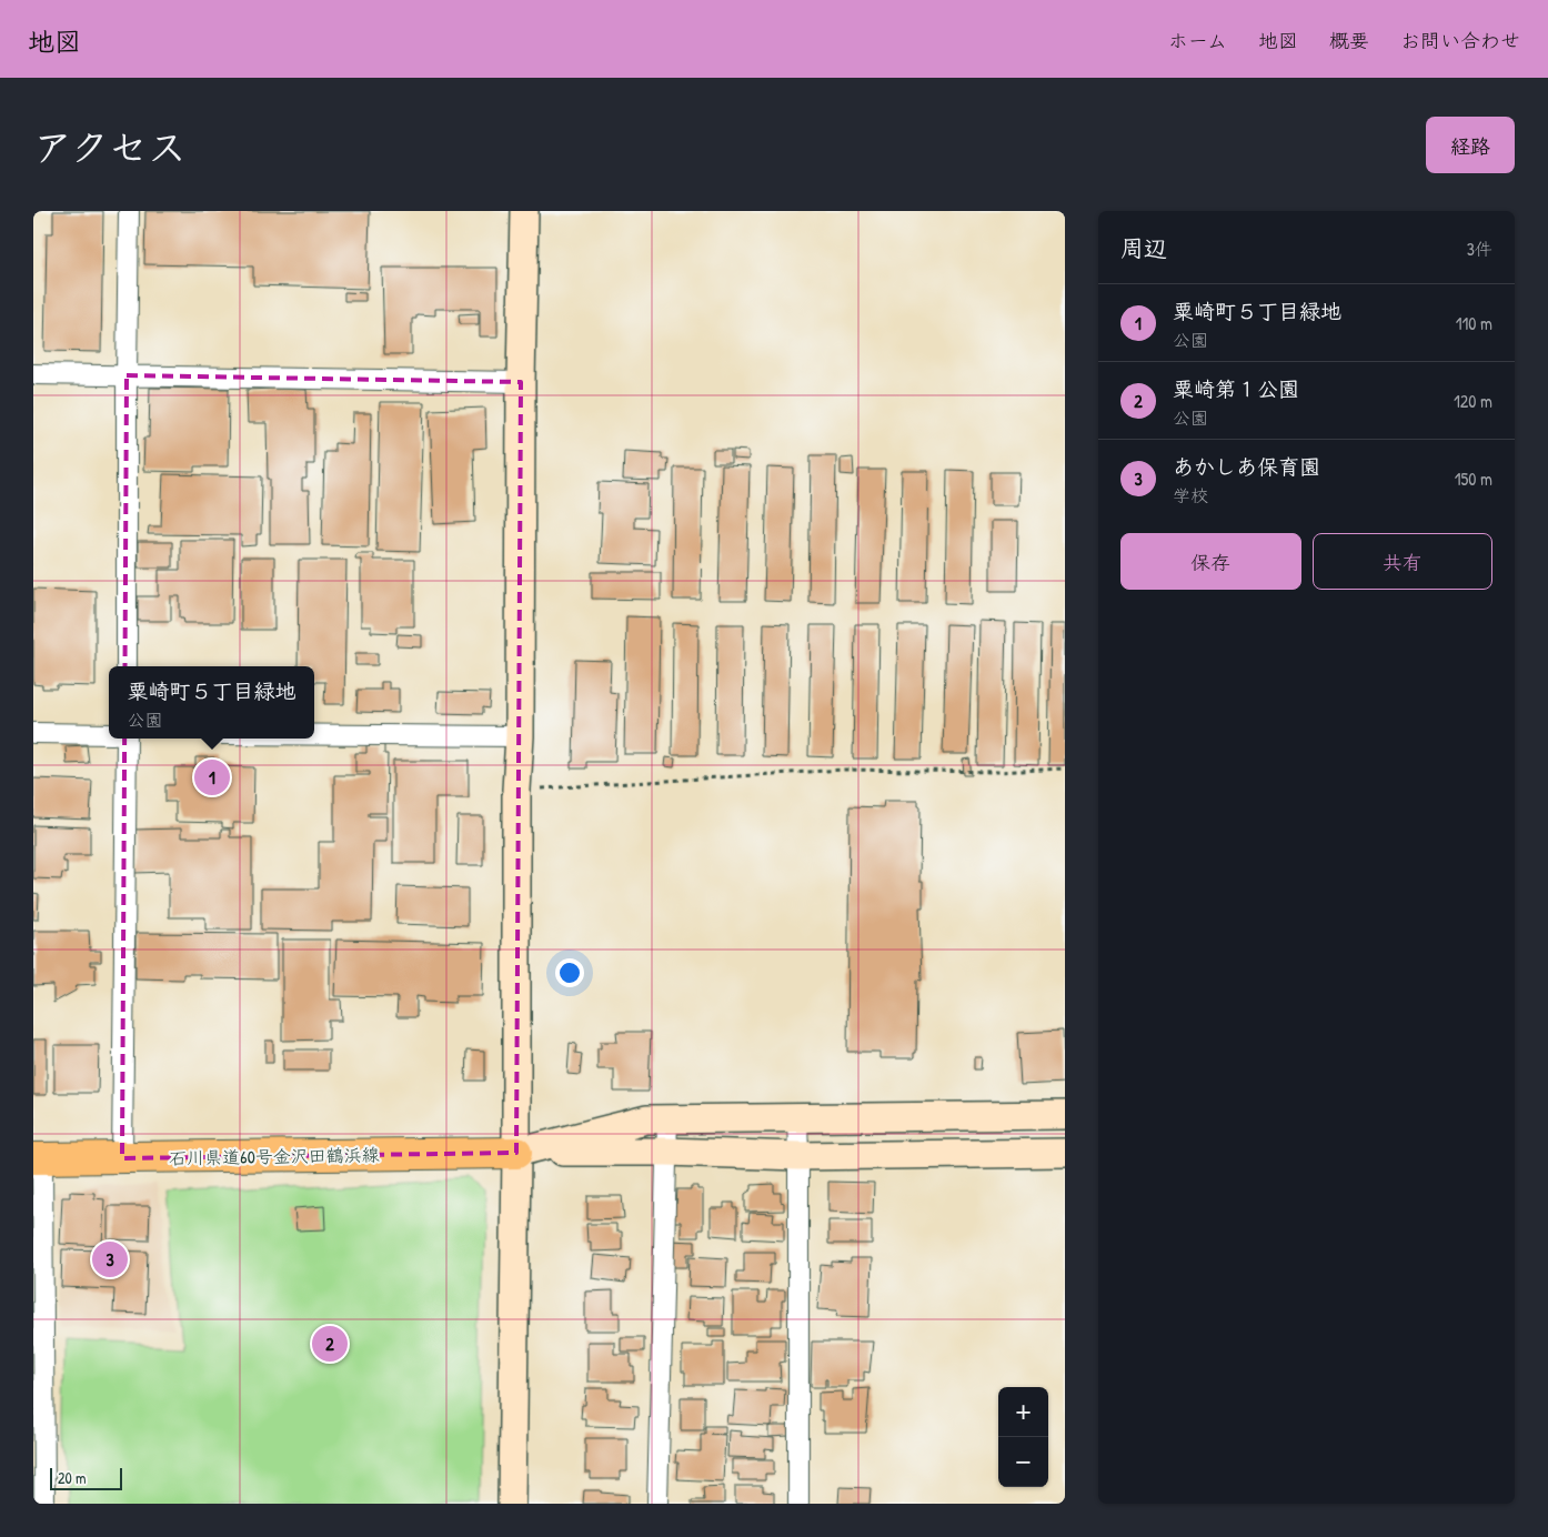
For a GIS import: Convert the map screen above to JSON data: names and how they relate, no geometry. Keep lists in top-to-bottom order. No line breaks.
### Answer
{"streets":{"main road":["石川県道60号金沢田鶴浜線"]},"scale_bar":"20 m","page":{"header":"地図","nav":["ホーム","地図","概要","お問い合わせ"],"title":"アクセス","buttons":["経路",["保存","共有"]],"heading":["周辺","3件"],"list":[{"mark":"1","name":"粟崎町５丁目緑地","note":"公園","value":"110 m"},{"mark":"2","name":"粟崎第１公園","note":"公園","value":"120 m"},{"mark":"3","name":"あかしあ保育園","note":"学校","value":"150 m"}],"popup":["粟崎町５丁目緑地","公園"],"pins":["1","3","2"],"map_buttons":["+","−"],"scale":"20 m"}}
